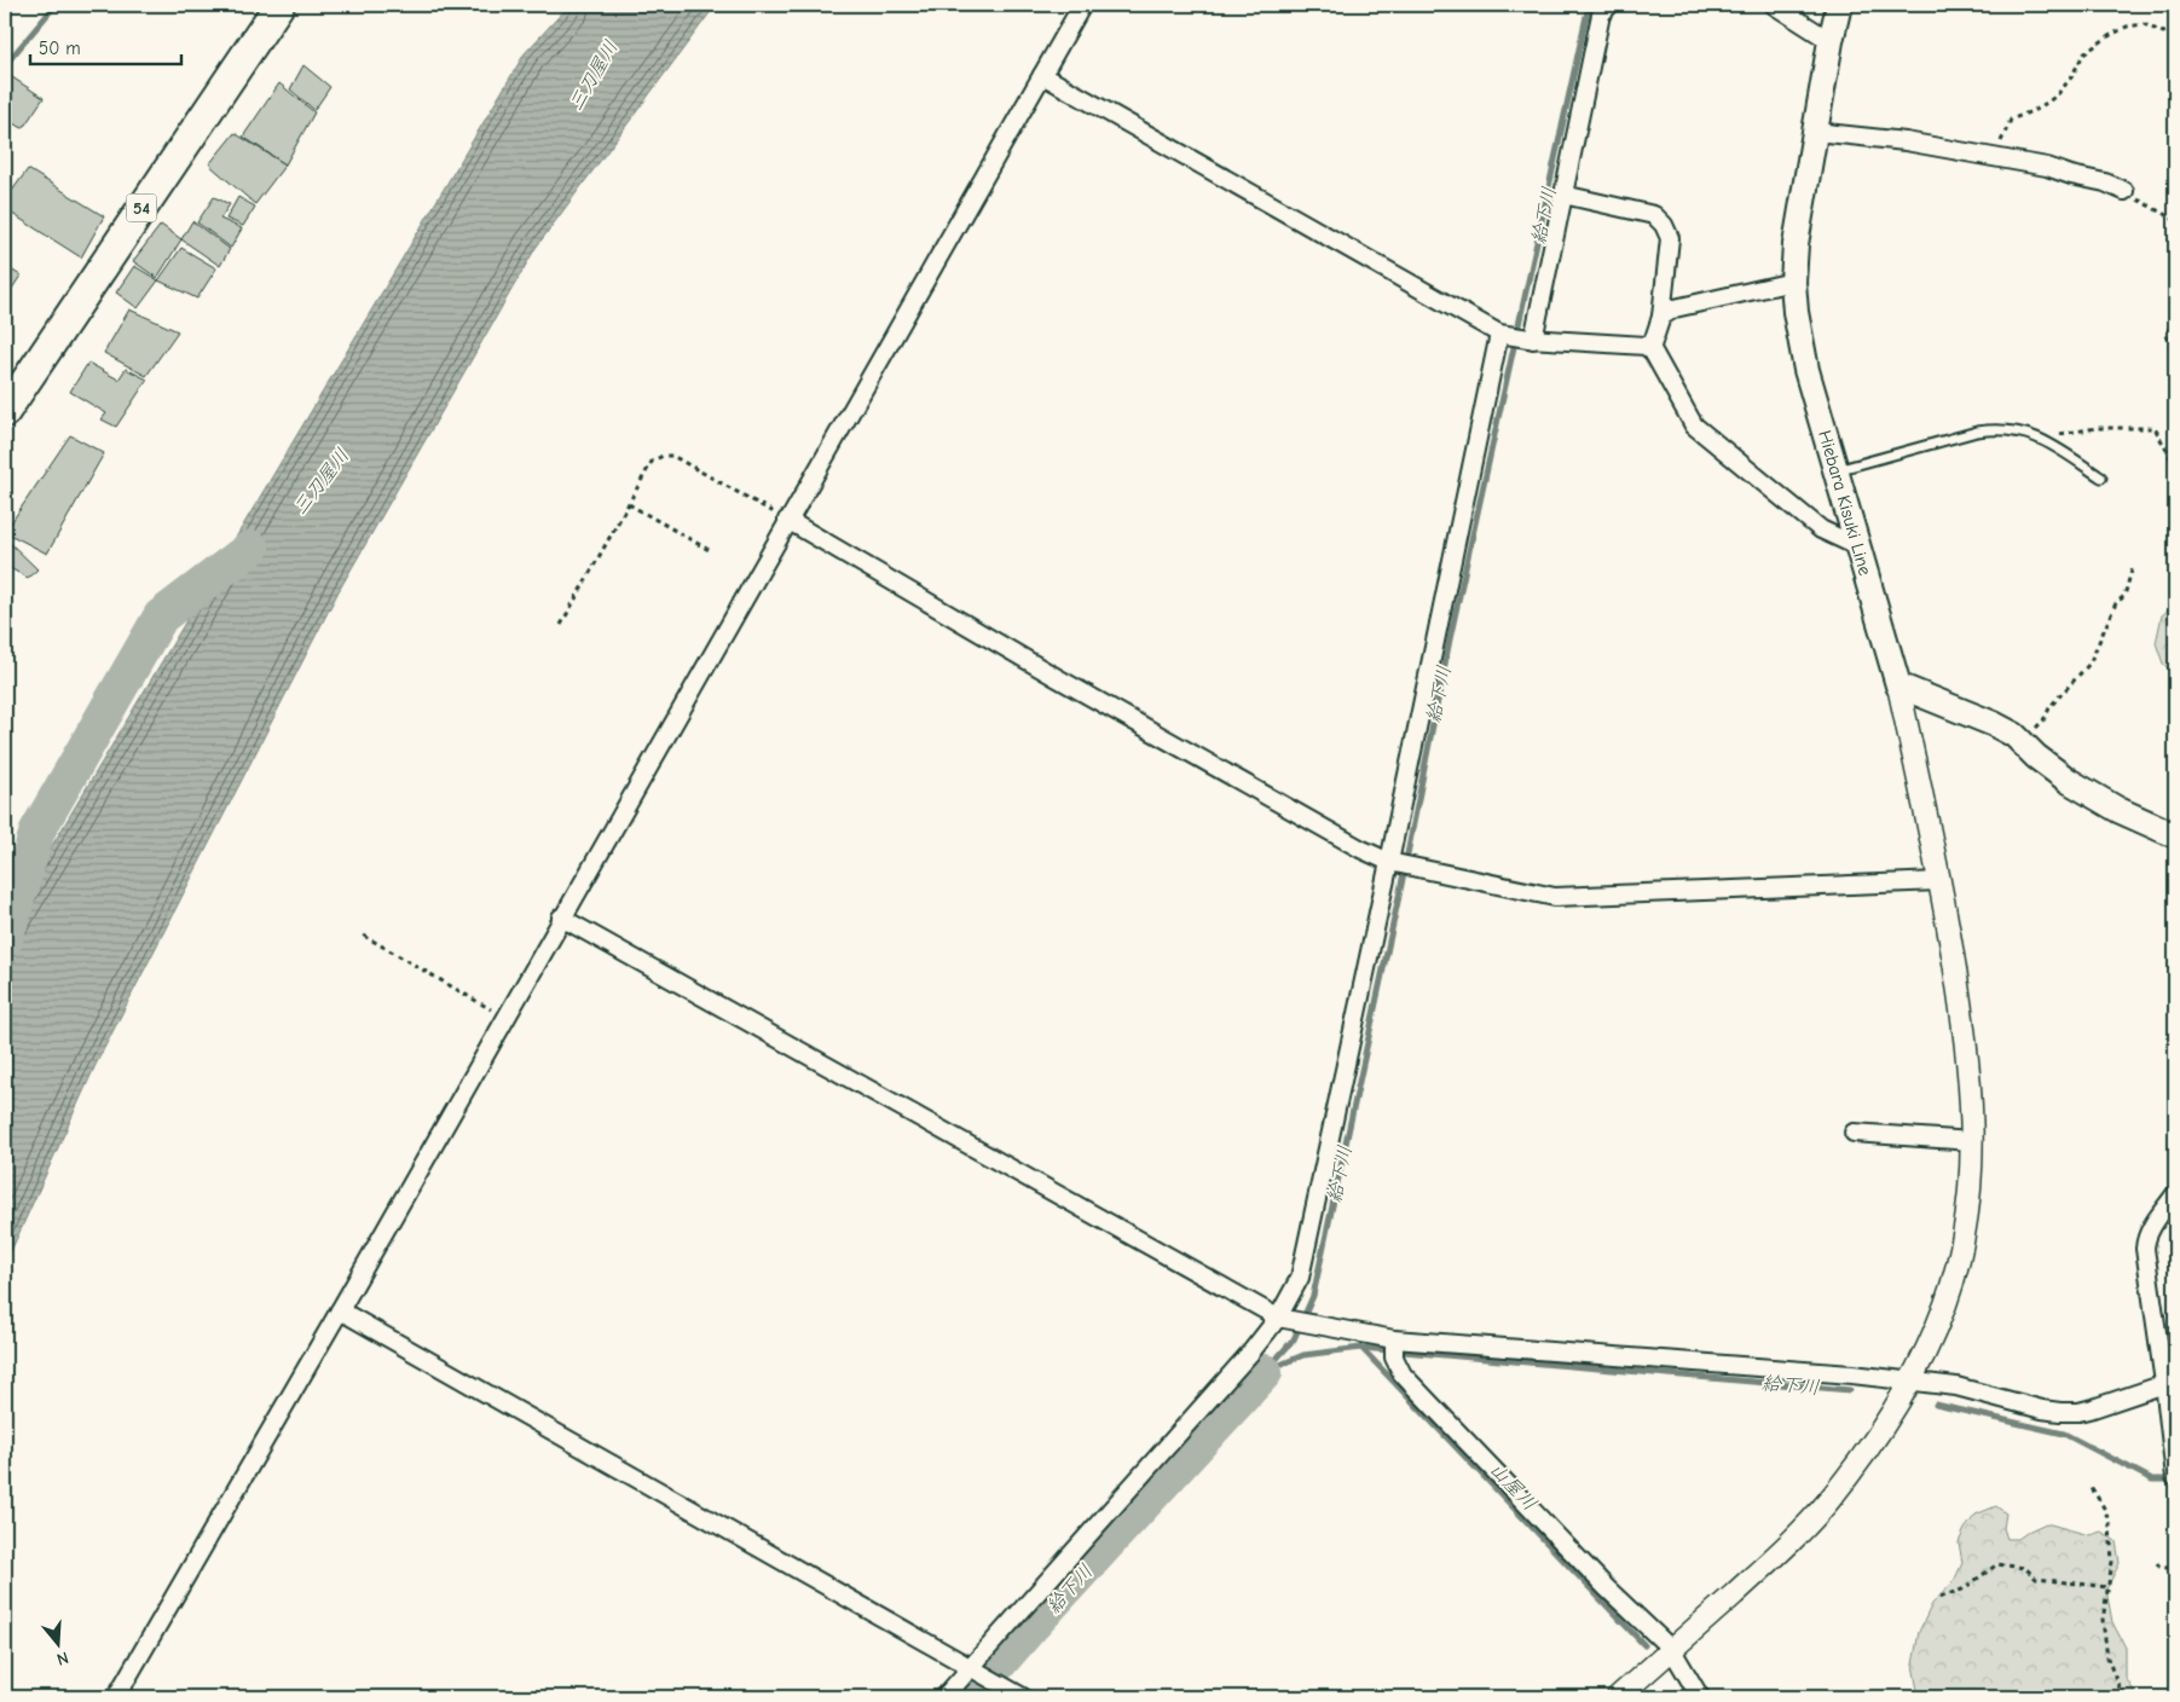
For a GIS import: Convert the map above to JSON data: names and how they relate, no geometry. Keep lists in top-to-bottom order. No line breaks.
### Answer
{"streets":{"highway":["54"],"main road":["Hiebara Kisuki Line"]},"water":["三刀屋川","給下川","山屋川"],"scale_bar":"50 m","north":"bottom"}
